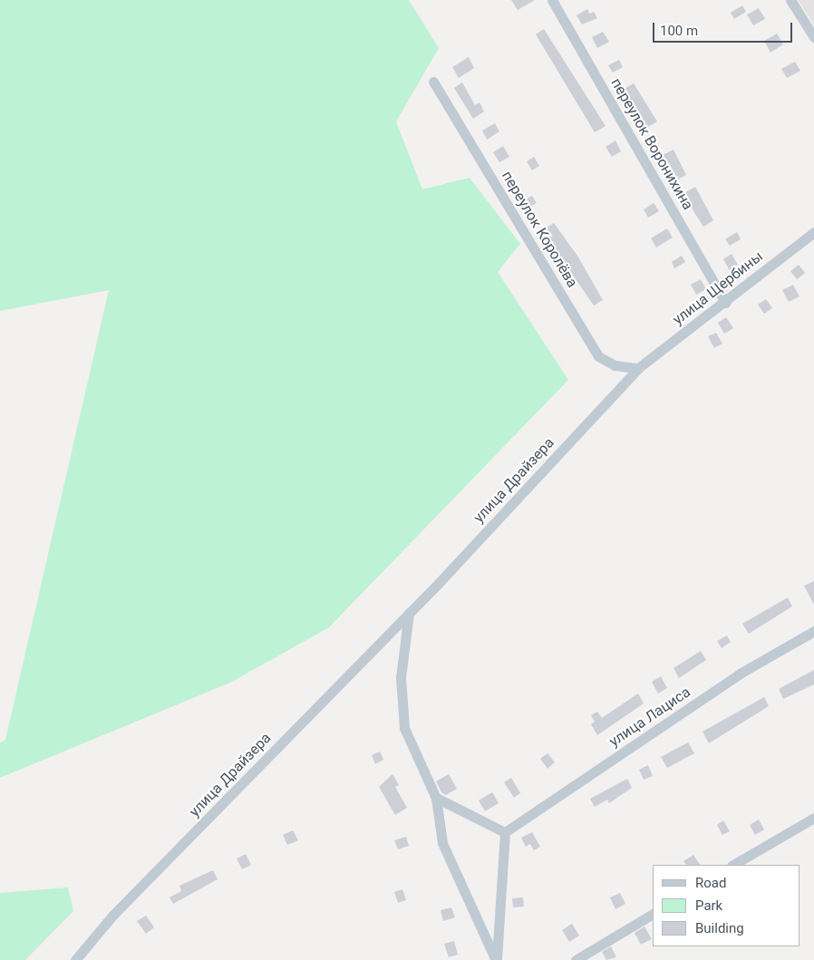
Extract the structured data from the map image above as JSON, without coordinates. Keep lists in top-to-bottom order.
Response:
{
  "streets": {
    "street": [
      "переулок Воронихина",
      "переулок Королёва",
      "улица Щербины",
      "улица Драйзера",
      "улица Лациса"
    ]
  },
  "crossings": [
    ["переулок Воронихина", "улица Щербины"],
    ["переулок Королёва", "улица Щербины"],
    ["переулок Королёва", "улица Драйзера"],
    ["улица Щербины", "улица Драйзера"]
  ],
  "legend": ["Road", "Park", "Building"],
  "scale_bar": "100 m"
}
